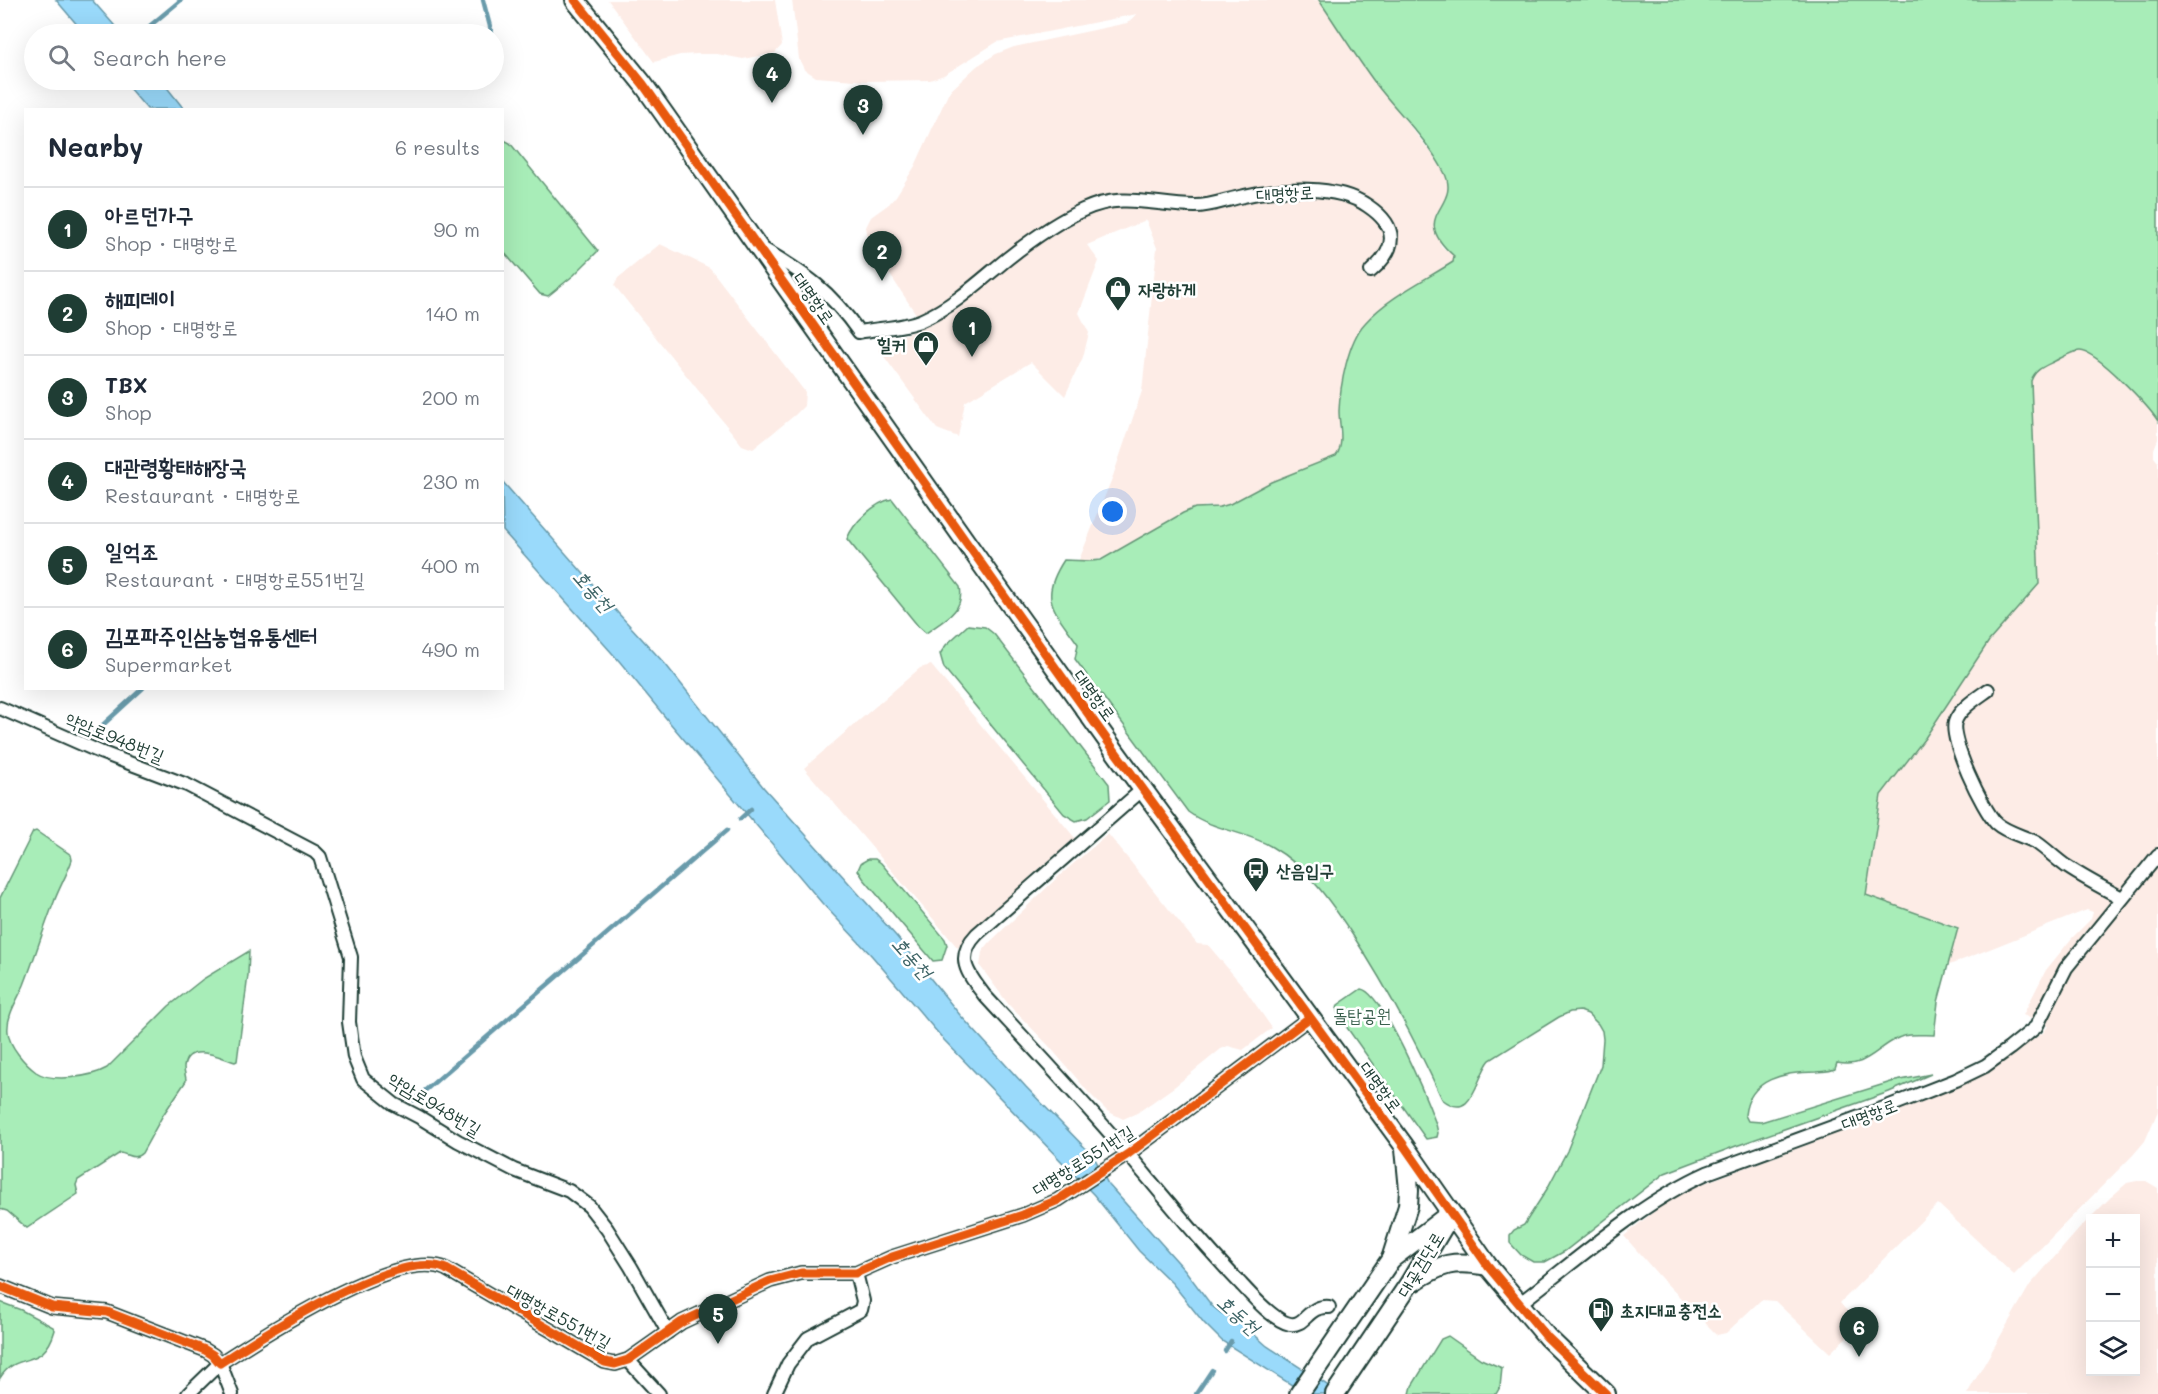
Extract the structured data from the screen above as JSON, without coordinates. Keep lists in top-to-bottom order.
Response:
{
  "streets": {
    "main road": ["대명항로", "대곶검단로"],
    "street": ["약암로948번길", "대명항로551번길"]
  },
  "crossings": [
    ["대명항로", "대명항로551번길"],
    ["대명항로", "대곶검단로"],
    ["약암로948번길", "대명항로551번길"]
  ],
  "water": ["호동천"],
  "parks": ["돌탑공원"],
  "places": {
    "shop": ["자랑하게", "힐커"],
    "bus stop": ["산음입구"],
    "fuel station": ["초지대교충전소"]
  },
  "page": {
    "search": "Search here",
    "pins": [
      "4",
      "3",
      "2",
      "1",
      "5",
      "6"
    ],
    "heading": ["Nearby", "6 results"],
    "list": [
      {
        "mark": "1",
        "name": "아르던가구",
        "note": "Shop · 대명항로",
        "value": "90 m"
      },
      {
        "mark": "2",
        "name": "해피데이",
        "note": "Shop · 대명항로",
        "value": "140 m"
      },
      {
        "mark": "3",
        "name": "TBX",
        "note": "Shop",
        "value": "200 m"
      },
      {
        "mark": "4",
        "name": "대관령황태해장국",
        "note": "Restaurant · 대명항로",
        "value": "230 m"
      },
      {
        "mark": "5",
        "name": "일억조",
        "note": "Restaurant · 대명항로551번길",
        "value": "400 m"
      },
      {
        "mark": "6",
        "name": "김포파주인삼농협유통센터",
        "note": "Supermarket",
        "value": "490 m"
      }
    ],
    "map_buttons": ["+", "−"]
  }
}
